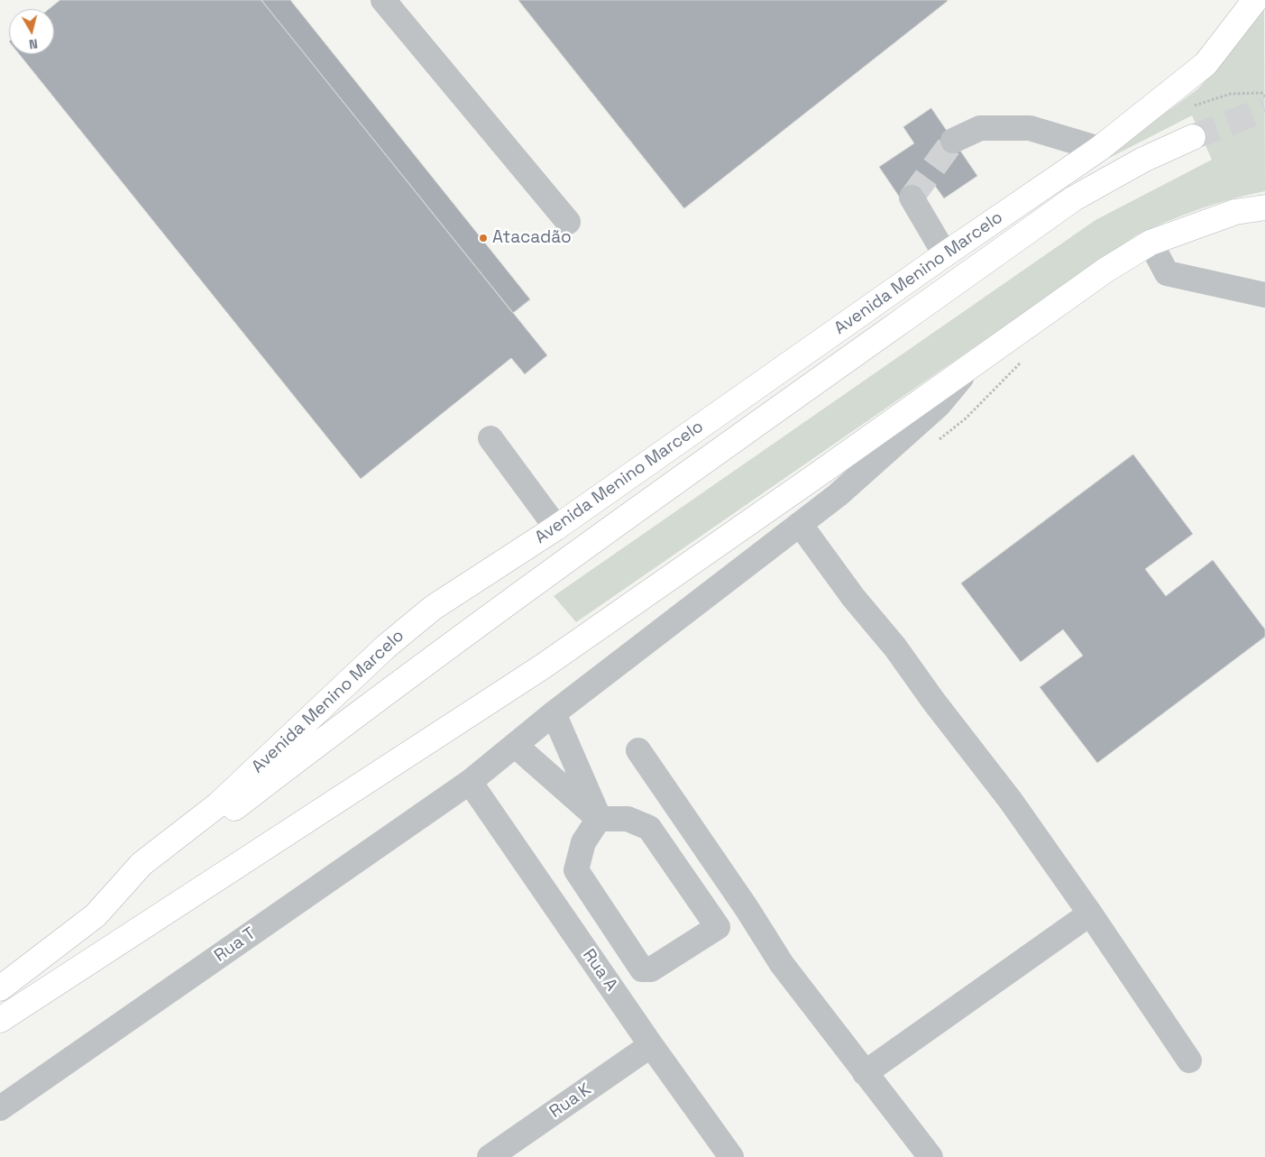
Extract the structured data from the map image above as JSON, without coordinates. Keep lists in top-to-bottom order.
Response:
{
  "streets": {
    "main road": ["Avenida Menino Marcelo"],
    "street": ["Rua T", "Rua A", "Rua K"]
  },
  "crossings": [
    ["Rua T", "Rua A"],
    ["Rua A", "Rua K"]
  ],
  "places": ["Atacadão"],
  "north": "bottom"
}
